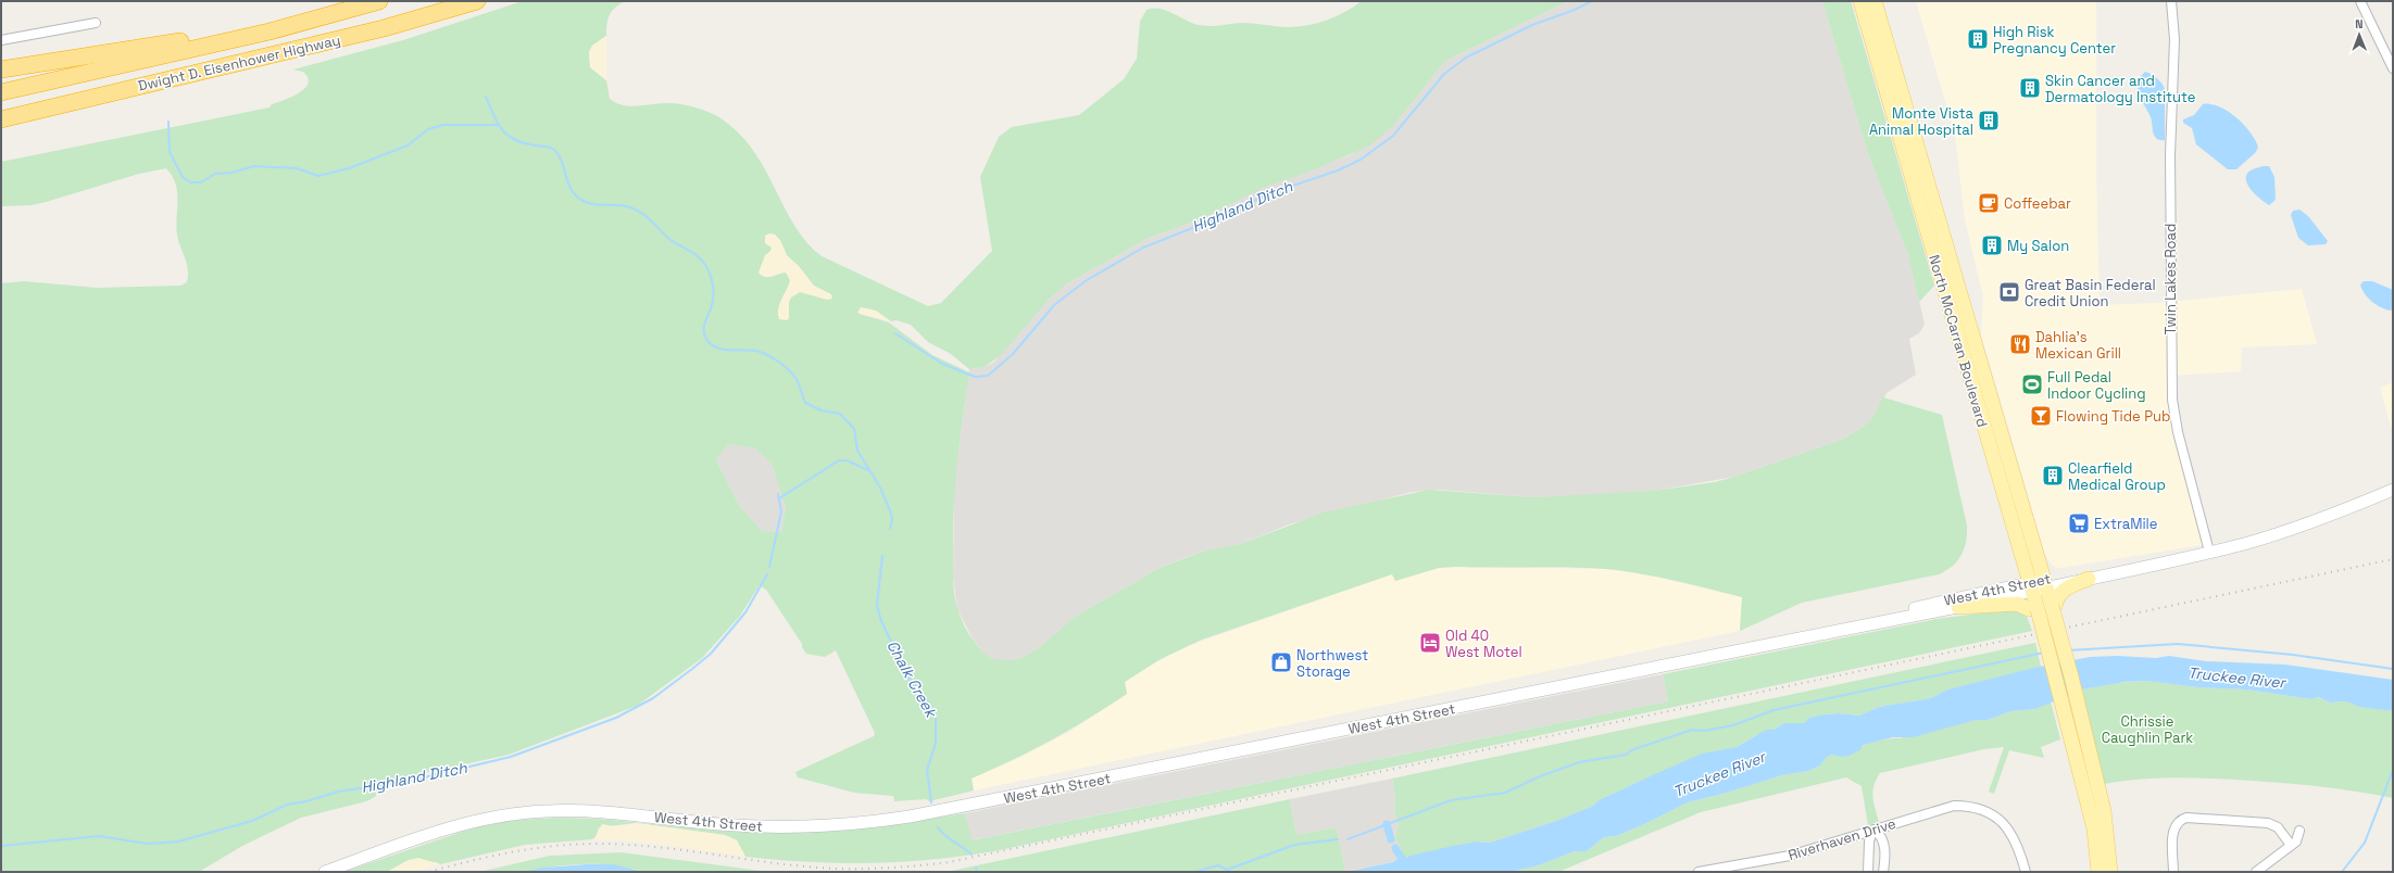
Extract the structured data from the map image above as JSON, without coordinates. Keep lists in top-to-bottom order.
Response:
{
  "streets": {
    "highway": ["Dwight D. Eisenhower Highway"],
    "main road": ["North McCarran Boulevard", "West 4th Street"],
    "street": ["Twin Lakes Road", "Riverhaven Drive"]
  },
  "crossings": [
    ["Twin Lakes Road", "West 4th Street"],
    ["North McCarran Boulevard", "West 4th Street"]
  ],
  "water": ["Highland Ditch", "Truckee River", "Chalk Creek"],
  "parks": ["Chrissie Caughlin Park"],
  "places": {
    "building": [
      "High Risk Pregnancy Center",
      "Skin Cancer and Dermatology Institute",
      "Monte Vista Animal Hospital",
      "My Salon",
      "Clearfield Medical Group"
    ],
    "cafe": ["Coffeebar"],
    "bank": ["Great Basin Federal Credit Union"],
    "restaurant": ["Dahlia's Mexican Grill"],
    "sports": ["Full Pedal Indoor Cycling"],
    "bar": ["Flowing Tide Pub"],
    "supermarket": ["ExtraMile"],
    "hotel": ["Old 40 West Motel"],
    "shop": ["Northwest Storage"]
  },
  "north": "top"
}
